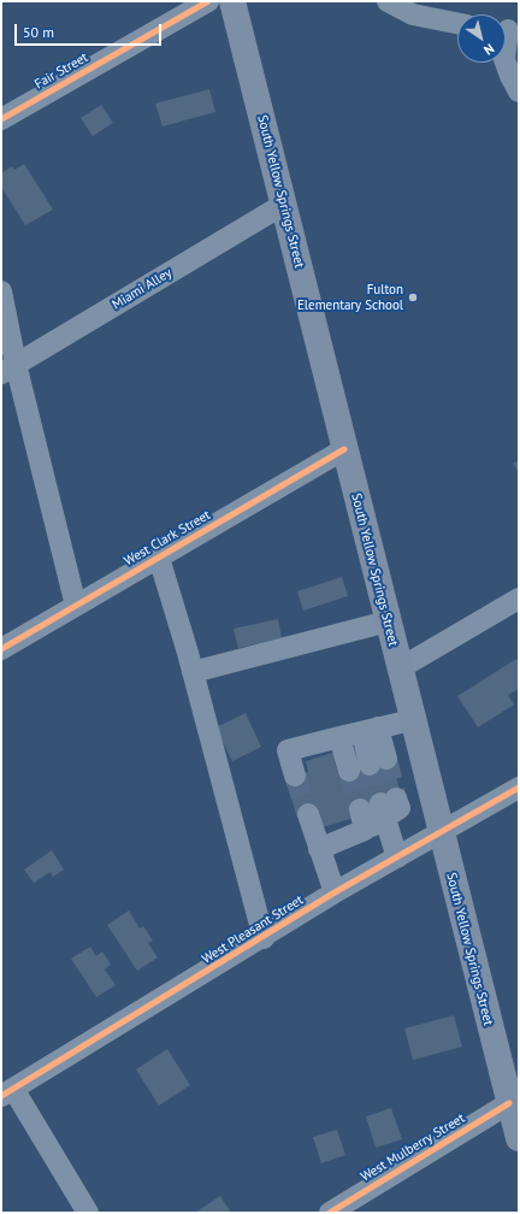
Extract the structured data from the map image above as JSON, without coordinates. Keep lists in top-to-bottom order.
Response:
{
  "streets": {
    "main road": ["South Yellow Springs Street"],
    "street": [
      "Fair Street",
      "Miami Alley",
      "West Clark Street",
      "West Pleasant Street",
      "West Mulberry Street"
    ]
  },
  "crossings": [
    ["South Yellow Springs Street", "Miami Alley"],
    ["South Yellow Springs Street", "West Clark Street"],
    ["South Yellow Springs Street", "West Pleasant Street"],
    ["South Yellow Springs Street", "West Mulberry Street"]
  ],
  "places": ["Fulton Elementary School"],
  "scale_bar": "50 m",
  "north": "bottom right"
}
